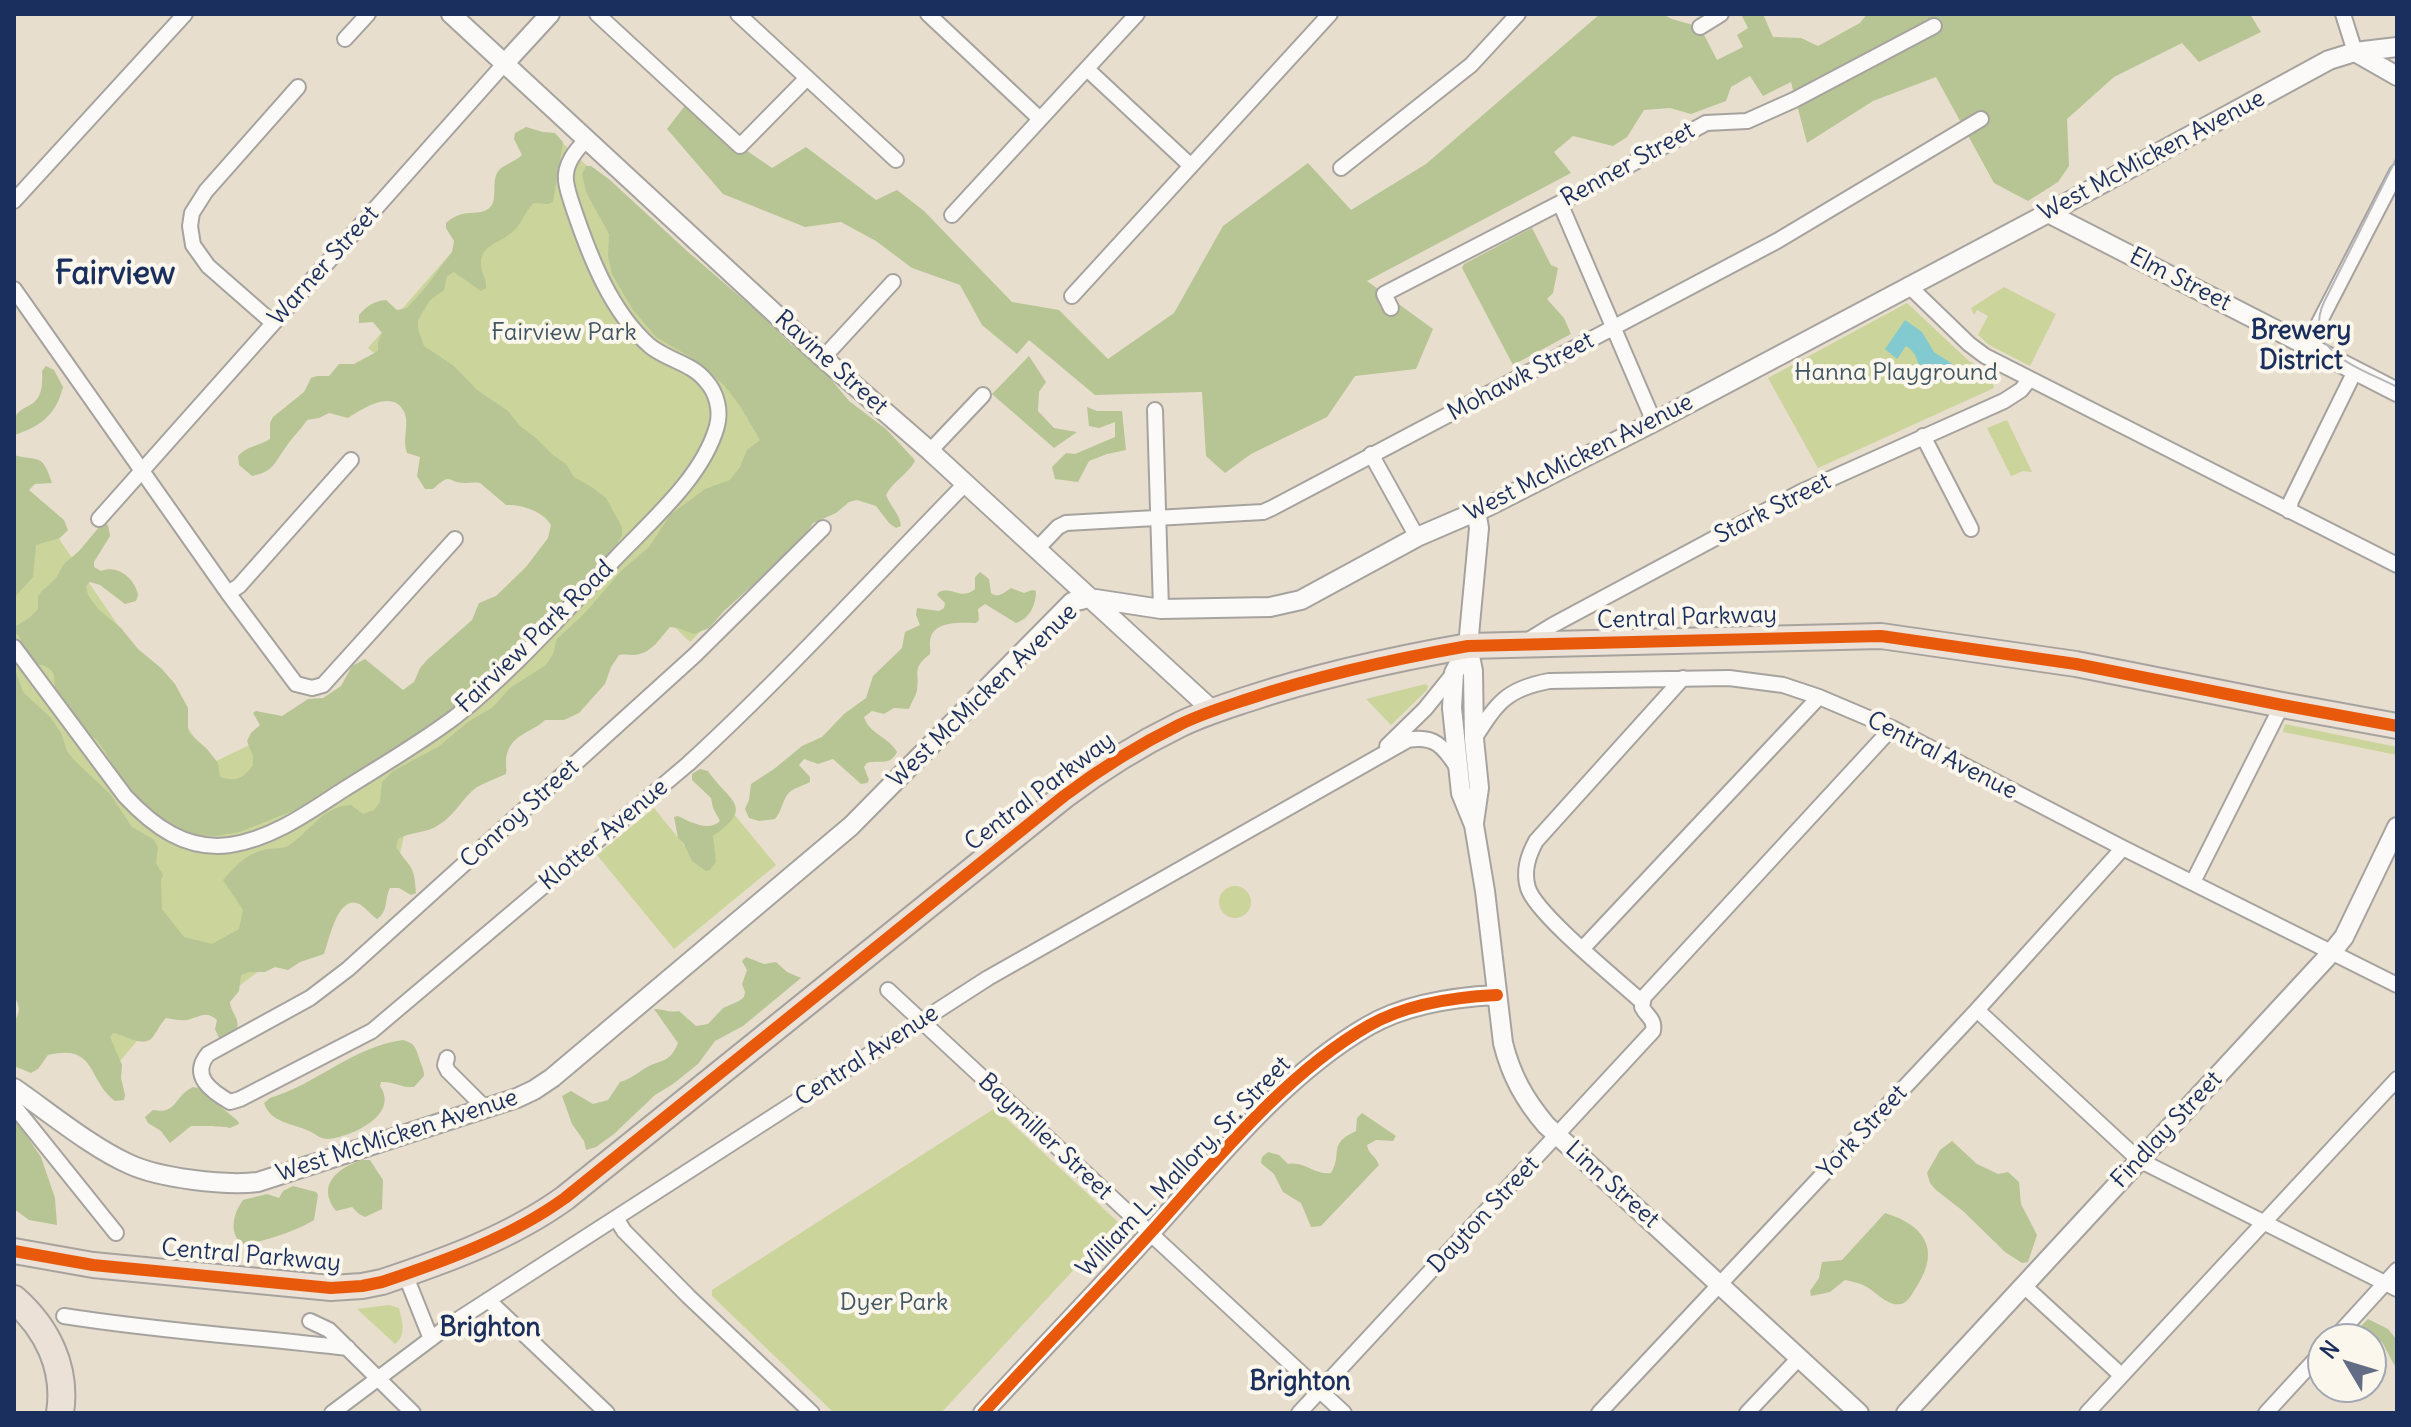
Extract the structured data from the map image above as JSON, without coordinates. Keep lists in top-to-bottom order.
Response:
{
  "streets": {
    "main road": ["Central Parkway"],
    "street": [
      "West McMicken Avenue",
      "Renner Street",
      "Warner Street",
      "Elm Street",
      "Ravine Street",
      "Mohawk Street",
      "Stark Street",
      "Fairview Park Road",
      "Central Avenue",
      "Conroy Street",
      "Klotter Avenue",
      "Findlay Street",
      "York Street",
      "Baymiller Street",
      "William L. Mallory, Sr. Street",
      "Linn Street",
      "Dayton Street"
    ]
  },
  "crossings": [
    ["West McMicken Avenue", "Elm Street"],
    ["West McMicken Avenue", "Ravine Street"],
    ["Warner Street", "Ravine Street"],
    ["Ravine Street", "Mohawk Street"],
    ["Ravine Street", "Central Parkway"],
    ["Ravine Street", "Fairview Park Road"],
    ["Ravine Street", "Klotter Avenue"],
    ["Stark Street", "Central Parkway"],
    ["Central Avenue", "Findlay Street"],
    ["Central Avenue", "York Street"],
    ["Central Avenue", "Baymiller Street"],
    ["Conroy Street", "Klotter Avenue"],
    ["York Street", "Linn Street"],
    ["Baymiller Street", "William L. Mallory, Sr. Street"],
    ["Baymiller Street", "Dayton Street"],
    ["William L. Mallory, Sr. Street", "Linn Street"],
    ["Linn Street", "Dayton Street"]
  ],
  "districts": [
    "Fairview",
    "Brewery District",
    "Brighton",
    "Brighton"
  ],
  "parks": ["Fairview Park", "Hanna Playground", "Dyer Park"],
  "north": "top left"
}
